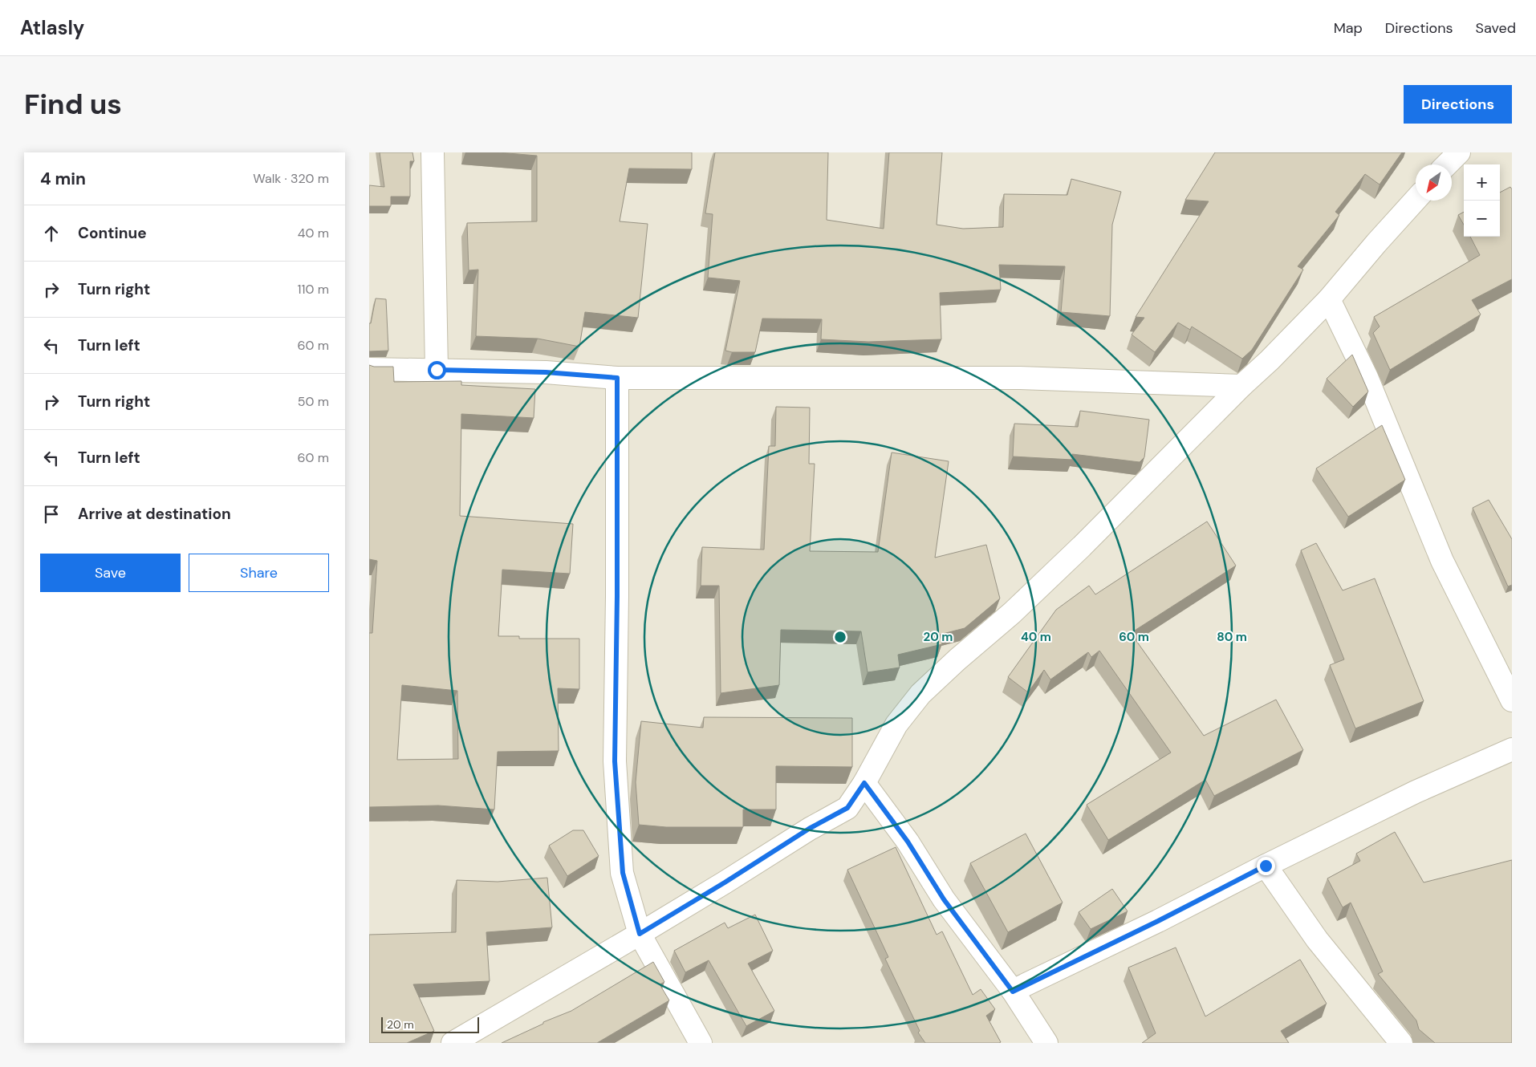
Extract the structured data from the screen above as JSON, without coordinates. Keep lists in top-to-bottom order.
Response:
{
  "scale_bar": "20 m",
  "north": "bottom left",
  "page": {
    "header": "Atlasly",
    "nav": ["Map", "Directions", "Saved"],
    "buttons": [
      "Directions",
      ["Save", "Share"]
    ],
    "title": "Find us",
    "heading": ["4 min", "Walk · 320 m"],
    "map_buttons": ["+", "−"],
    "list": [
      ["Continue", "40 m"],
      ["Turn right", "110 m"],
      ["Turn left", "60 m"],
      ["Turn right", "50 m"],
      ["Turn left", "60 m"],
      "Arrive at destination"
    ],
    "scale": "20 m"
  },
  "rings": [
    "20 m",
    "40 m",
    "60 m",
    "80 m"
  ]
}
